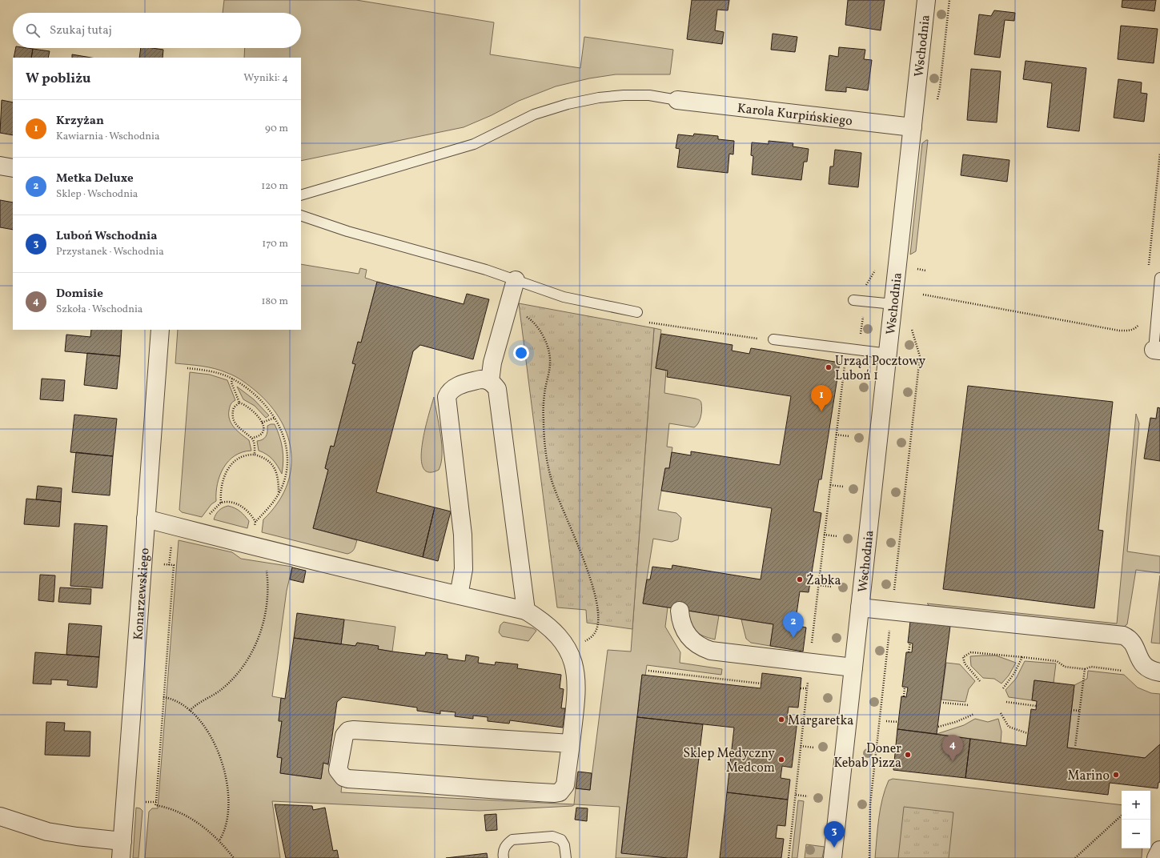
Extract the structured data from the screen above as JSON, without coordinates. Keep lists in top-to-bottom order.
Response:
{
  "streets": {
    "street": ["Wschodnia", "Karola Kurpińskiego", "Konarzewskiego"]
  },
  "crossings": [
    ["Wschodnia", "Karola Kurpińskiego"]
  ],
  "places": [
    "Urząd Pocztowy Luboń 1",
    "Żabka",
    "Margaretka",
    "Doner Kebab Pizza",
    "Sklep Medyczny Medcom",
    "Marino"
  ],
  "page": {
    "search": "Szukaj tutaj",
    "heading": ["W pobliżu", "Wyniki: 4"],
    "list": [
      {
        "mark": "1",
        "name": "Krzyżan",
        "note": "Kawiarnia · Wschodnia",
        "value": "90 m"
      },
      {
        "mark": "2",
        "name": "Metka Deluxe",
        "note": "Sklep · Wschodnia",
        "value": "120 m"
      },
      {
        "mark": "3",
        "name": "Luboń Wschodnia",
        "note": "Przystanek · Wschodnia",
        "value": "170 m"
      },
      {
        "mark": "4",
        "name": "Domisie",
        "note": "Szkoła · Wschodnia",
        "value": "180 m"
      }
    ],
    "pins": [
      "1",
      "2",
      "4",
      "3"
    ],
    "map_buttons": ["+", "−"]
  }
}
